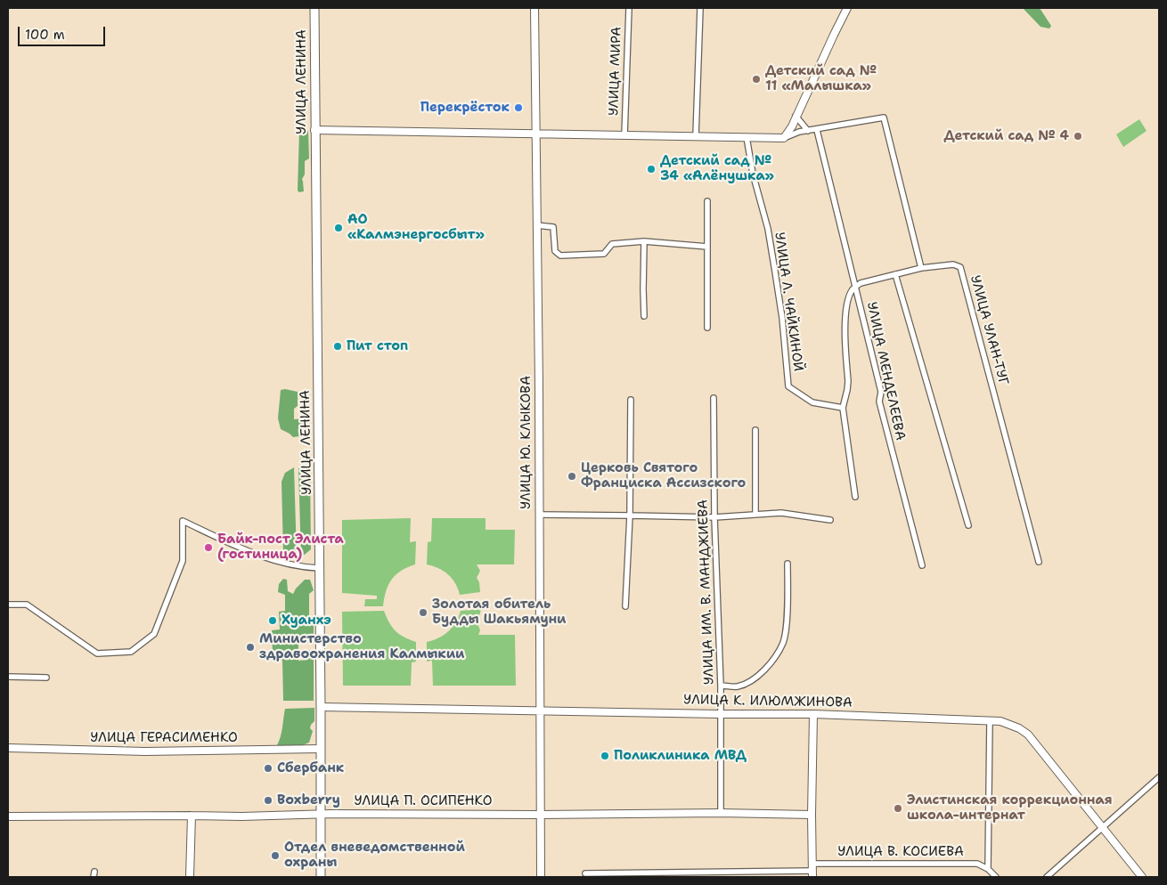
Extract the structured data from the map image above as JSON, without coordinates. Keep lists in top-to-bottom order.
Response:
{
  "streets": {
    "main road": [
      "УЛИЦА ЛЕНИНА",
      "УЛИЦА Ю. КЛЫКОВА",
      "УЛИЦА К. ИЛЮМЖИНОВА",
      "УЛИЦА ГЕРАСИМЕНКО",
      "УЛИЦА П. ОСИПЕНКО"
    ],
    "street": [
      "УЛИЦА МИРА",
      "УЛИЦА Л. ЧАЙКИНОЙ",
      "УЛИЦА УЛАН-ТУГ",
      "УЛИЦА МЕНДЕЛЕЕВА",
      "УЛИЦА ИМ. В. МАНДЖИЕВА",
      "УЛИЦА В. КОСИЕВА"
    ]
  },
  "crossings": [
    ["УЛИЦА ЛЕНИНА", "УЛИЦА К. ИЛЮМЖИНОВА"],
    ["УЛИЦА ЛЕНИНА", "УЛИЦА ГЕРАСИМЕНКО"],
    ["УЛИЦА ЛЕНИНА", "УЛИЦА П. ОСИПЕНКО"],
    ["УЛИЦА Ю. КЛЫКОВА", "УЛИЦА К. ИЛЮМЖИНОВА"],
    ["УЛИЦА Ю. КЛЫКОВА", "УЛИЦА П. ОСИПЕНКО"],
    ["УЛИЦА ИМ. В. МАНДЖИЕВА", "УЛИЦА К. ИЛЮМЖИНОВА"],
    ["УЛИЦА ИМ. В. МАНДЖИЕВА", "УЛИЦА П. ОСИПЕНКО"]
  ],
  "places": [
    "Детский сад № 11 «Малышка»",
    "Перекрёсток",
    "Детский сад № 4",
    "Детский сад № 34 «Алёнушка»",
    "АО «Калмэнергосбыт»",
    "Пит стоп",
    "Церковь Святого Франциска Ассизского",
    "Байк-пост Элиста (гостиница)",
    "Золотая обитель Будды Шакьямуни",
    "Хуанхэ",
    "Министерство здравоохранения Калмыкии",
    "Поликлиника МВД",
    "Сбербанк",
    "Boxberry",
    "Элистинская коррекционная школа-интернат",
    "Отдел вневедомственной охраны"
  ],
  "scale_bar": "100 m"
}
